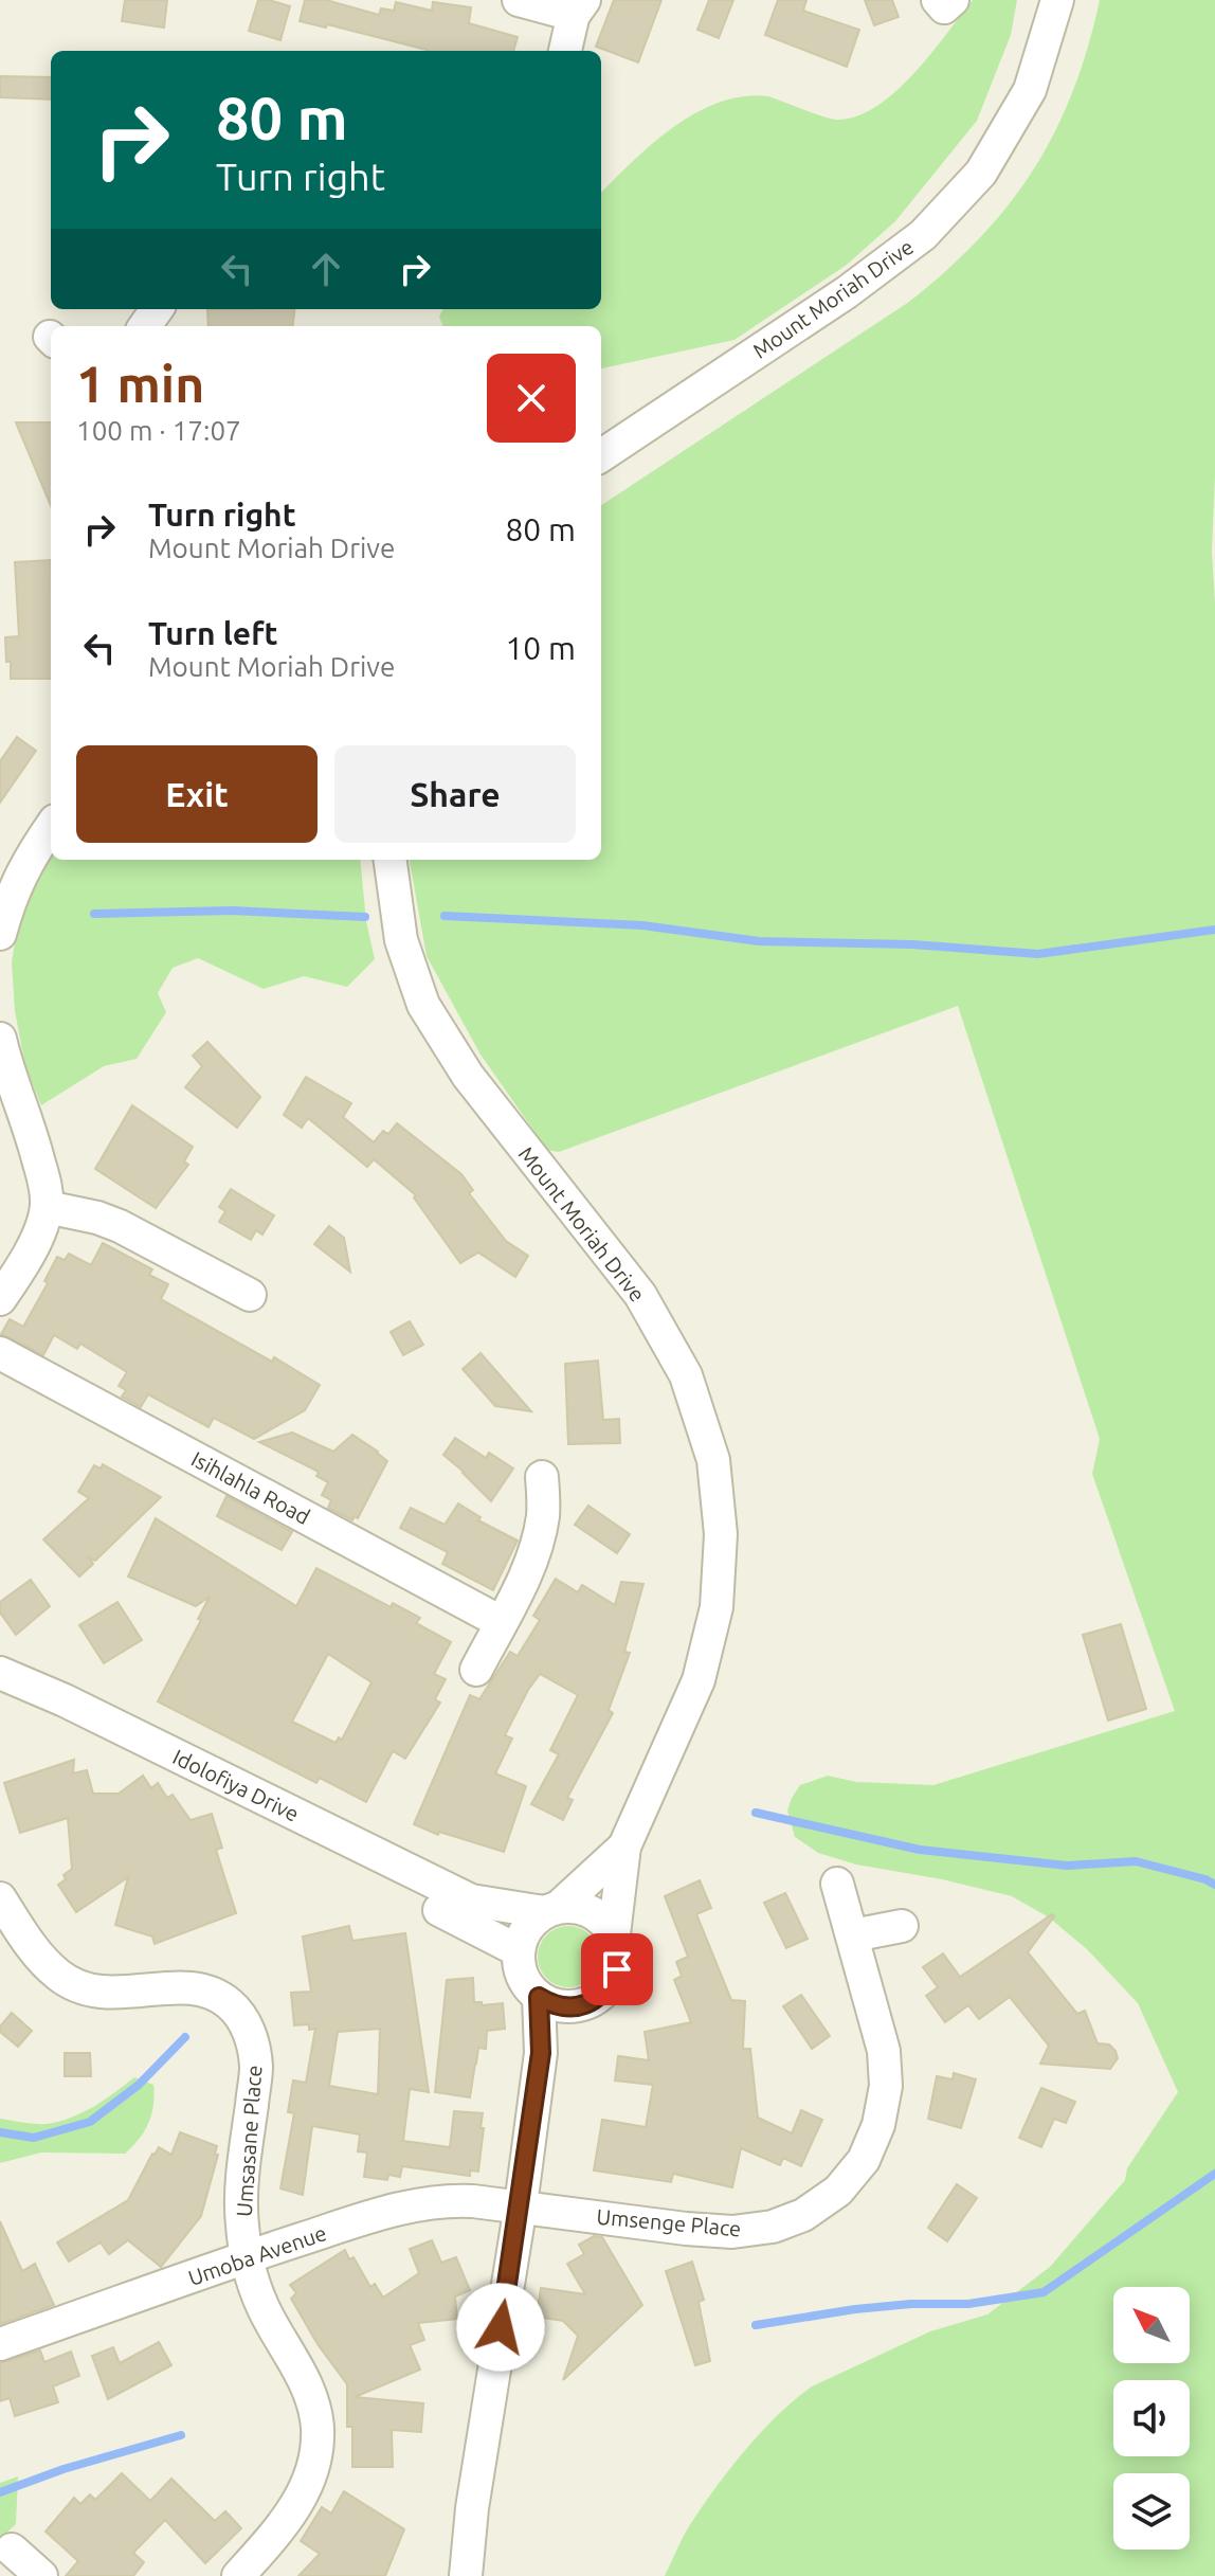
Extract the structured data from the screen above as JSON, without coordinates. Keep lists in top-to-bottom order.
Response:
{
  "streets": {
    "street": [
      "Mount Moriah Drive",
      "Isihlahla Road",
      "Idolofiya Drive",
      "Umsasane Place",
      "Umsenge Place",
      "Umoba Avenue"
    ]
  },
  "crossings": [
    ["Mount Moriah Drive", "Idolofiya Drive"],
    ["Umsasane Place", "Umoba Avenue"],
    ["Umsenge Place", "Umoba Avenue"]
  ],
  "north": "top left",
  "page": {
    "turn": ["80 m", "Turn right"],
    "heading": ["1 min", "100 m · 17:07"],
    "list": [
      {
        "name": "Turn right",
        "note": "Mount Moriah Drive",
        "value": "80 m"
      },
      {
        "name": "Turn left",
        "note": "Mount Moriah Drive",
        "value": "10 m"
      }
    ],
    "buttons": ["Exit", "Share"]
  }
}
